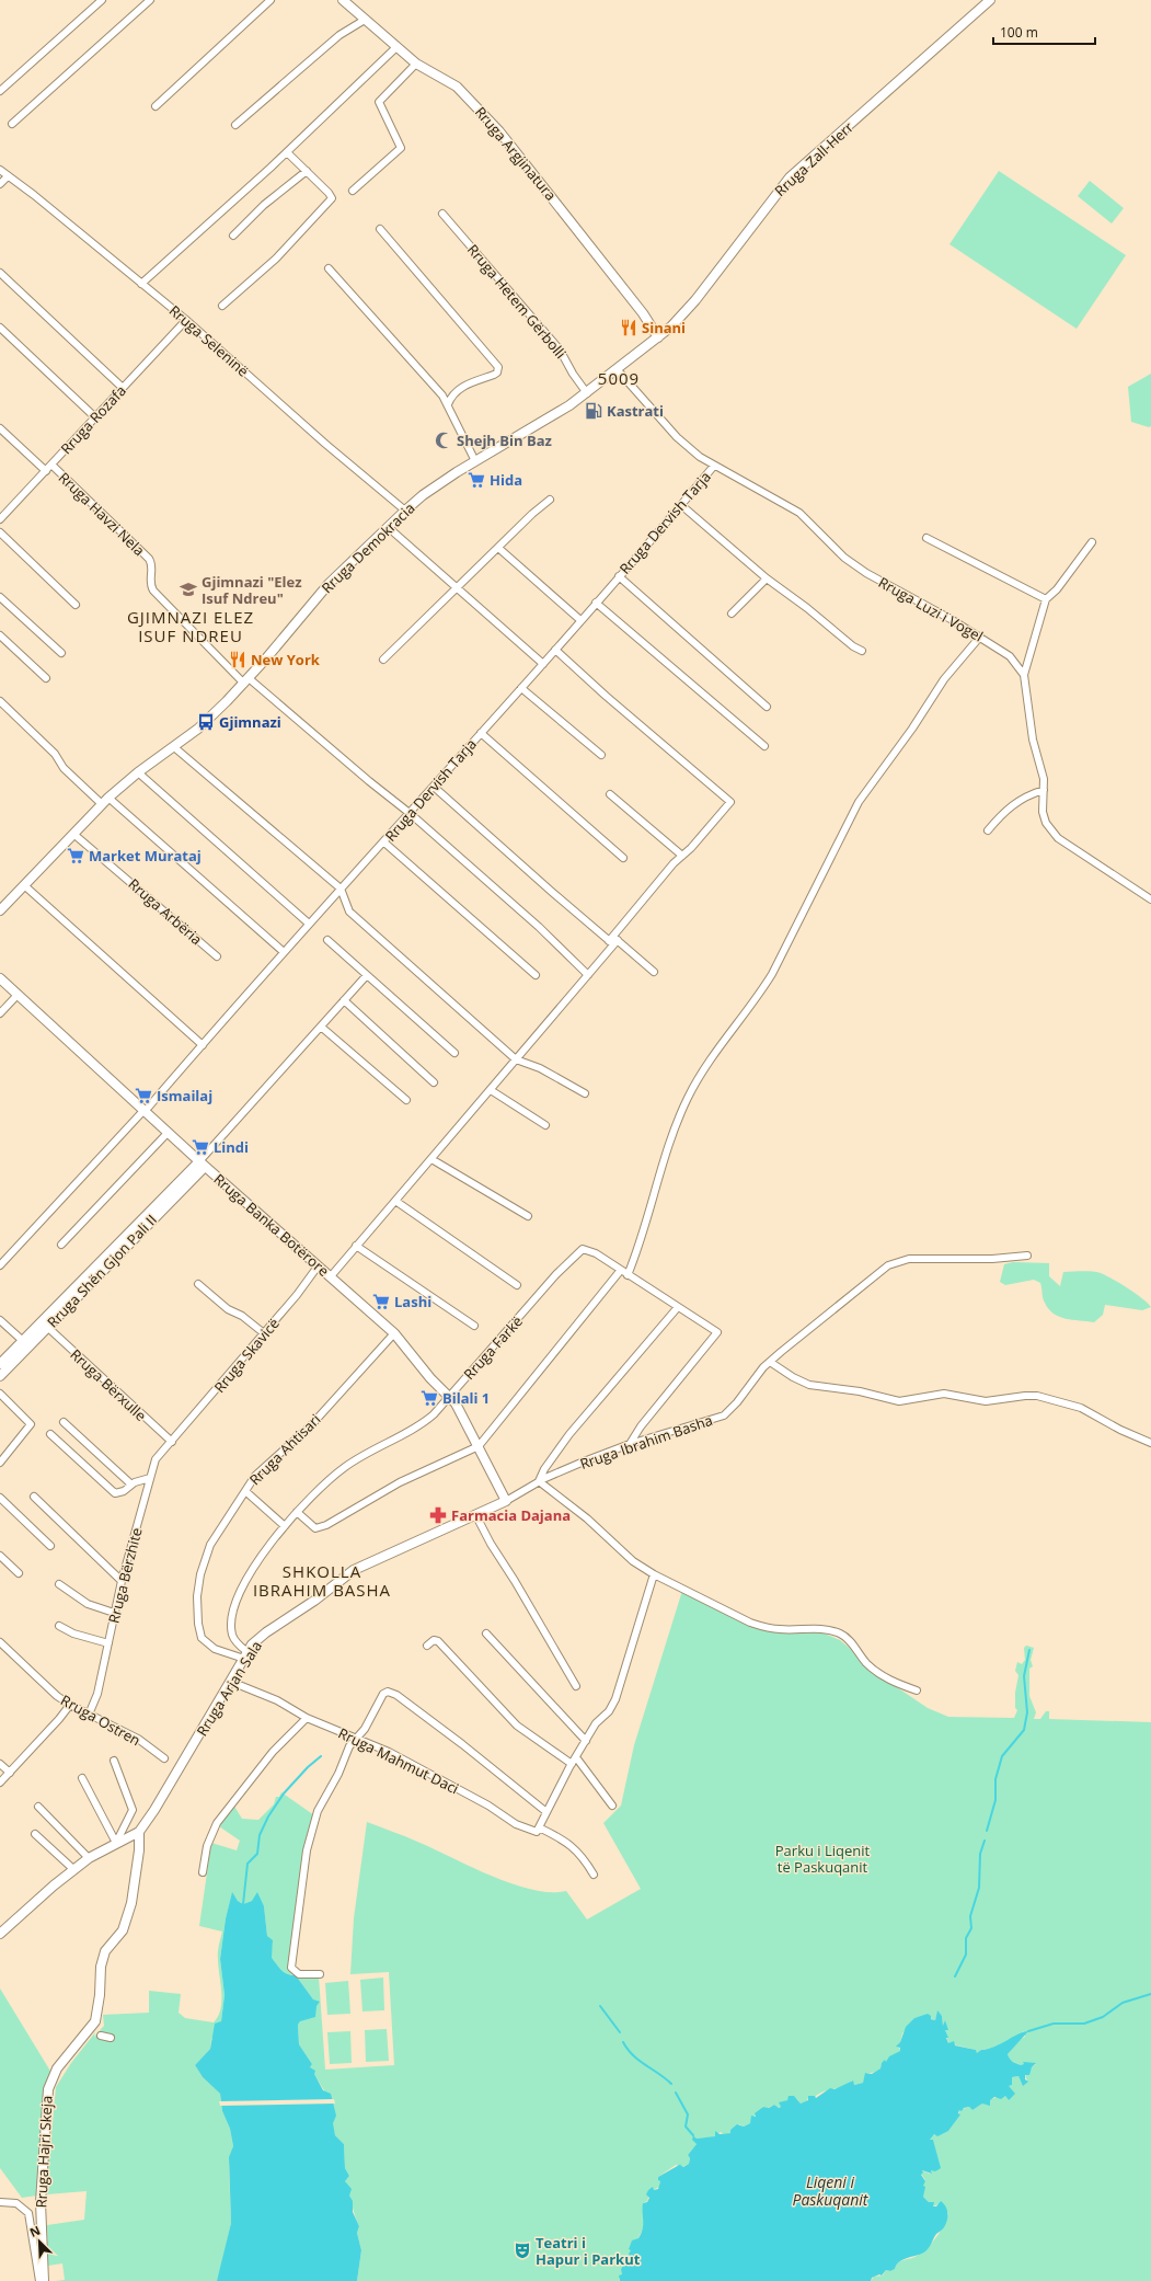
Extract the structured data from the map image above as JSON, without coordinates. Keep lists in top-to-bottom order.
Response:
{
  "streets": {
    "street": [
      "Rruga Argjinatura",
      "Rruga Zall-Herr",
      "Rruga Hetem Gërbolli",
      "Rruga Seleninë",
      "Rruga Rozafa",
      "Rruga Havzi Nela",
      "Rruga Dervish Tarja",
      "Rruga Demokracia",
      "Rruga Luzi i Vogel",
      "Rruga Arbëria",
      "Rruga Banka Botërore",
      "Rruga Shën Gjon Pali II",
      "Rruga Farkë",
      "Rruga Skavicë",
      "Rruga Bërxulle",
      "Rruga Ibrahim Basha",
      "Rruga Ahtisari",
      "Rruga Bërzhite",
      "Rruga Arjan Sala",
      "Rruga Ostren",
      "Rruga Mahmut Daci",
      "Rruga Hajri Skeja"
    ]
  },
  "crossings": [
    ["Rruga Argjinatura", "Rruga Zall-Herr"],
    ["Rruga Argjinatura", "Rruga Demokracia"],
    ["Rruga Zall-Herr", "Rruga Demokracia"],
    ["Rruga Hetem Gërbolli", "Rruga Demokracia"],
    ["Rruga Seleninë", "Rruga Rozafa"],
    ["Rruga Seleninë", "Rruga Demokracia"],
    ["Rruga Rozafa", "Rruga Havzi Nela"],
    ["Rruga Havzi Nela", "Rruga Dervish Tarja"],
    ["Rruga Havzi Nela", "Rruga Demokracia"],
    ["Rruga Dervish Tarja", "Rruga Luzi i Vogel"],
    ["Rruga Dervish Tarja", "Rruga Banka Botërore"],
    ["Rruga Demokracia", "Rruga Luzi i Vogel"],
    ["Rruga Demokracia", "Rruga Arbëria"],
    ["Rruga Banka Botërore", "Rruga Shën Gjon Pali II"],
    ["Rruga Banka Botërore", "Rruga Farkë"],
    ["Rruga Banka Botërore", "Rruga Skavicë"],
    ["Rruga Banka Botërore", "Rruga Ibrahim Basha"],
    ["Rruga Banka Botërore", "Rruga Ahtisari"],
    ["Rruga Banka Botërore", "Rruga Arjan Sala"],
    ["Rruga Shën Gjon Pali II", "Rruga Bërxulle"],
    ["Rruga Farkë", "Rruga Ibrahim Basha"],
    ["Rruga Farkë", "Rruga Ahtisari"],
    ["Rruga Farkë", "Rruga Arjan Sala"],
    ["Rruga Skavicë", "Rruga Bërxulle"],
    ["Rruga Skavicë", "Rruga Bërzhite"],
    ["Rruga Bërxulle", "Rruga Bërzhite"],
    ["Rruga Ibrahim Basha", "Rruga Arjan Sala"],
    ["Rruga Ahtisari", "Rruga Arjan Sala"],
    ["Rruga Bërzhite", "Rruga Ostren"],
    ["Rruga Arjan Sala", "Rruga Mahmut Daci"],
    ["Rruga Arjan Sala", "Rruga Hajri Skeja"]
  ],
  "districts": ["5009", "GJIMNAZI ELEZ ISUF NDREU", "SHKOLLA IBRAHIM BASHA"],
  "water": ["Liqeni i Paskuqanit"],
  "parks": ["Parku i Liqenit të Paskuqanit"],
  "places": {
    "restaurant": ["Sinani", "New York"],
    "fuel station": ["Kastrati"],
    "mosque": ["Shejh Bin Baz"],
    "supermarket": [
      "Hida",
      "Market Murataj",
      "Ismailaj",
      "Lindi",
      "Lashi",
      "Bilali 1"
    ],
    "school or university": ["Gjimnazi \"Elez Isuf Ndreu\""],
    "bus stop": ["Gjimnazi"],
    "pharmacy": ["Farmacia Dajana"],
    "theatre": ["Teatri i Hapur i Parkut"]
  },
  "scale_bar": "100 m",
  "north": "top left"
}
